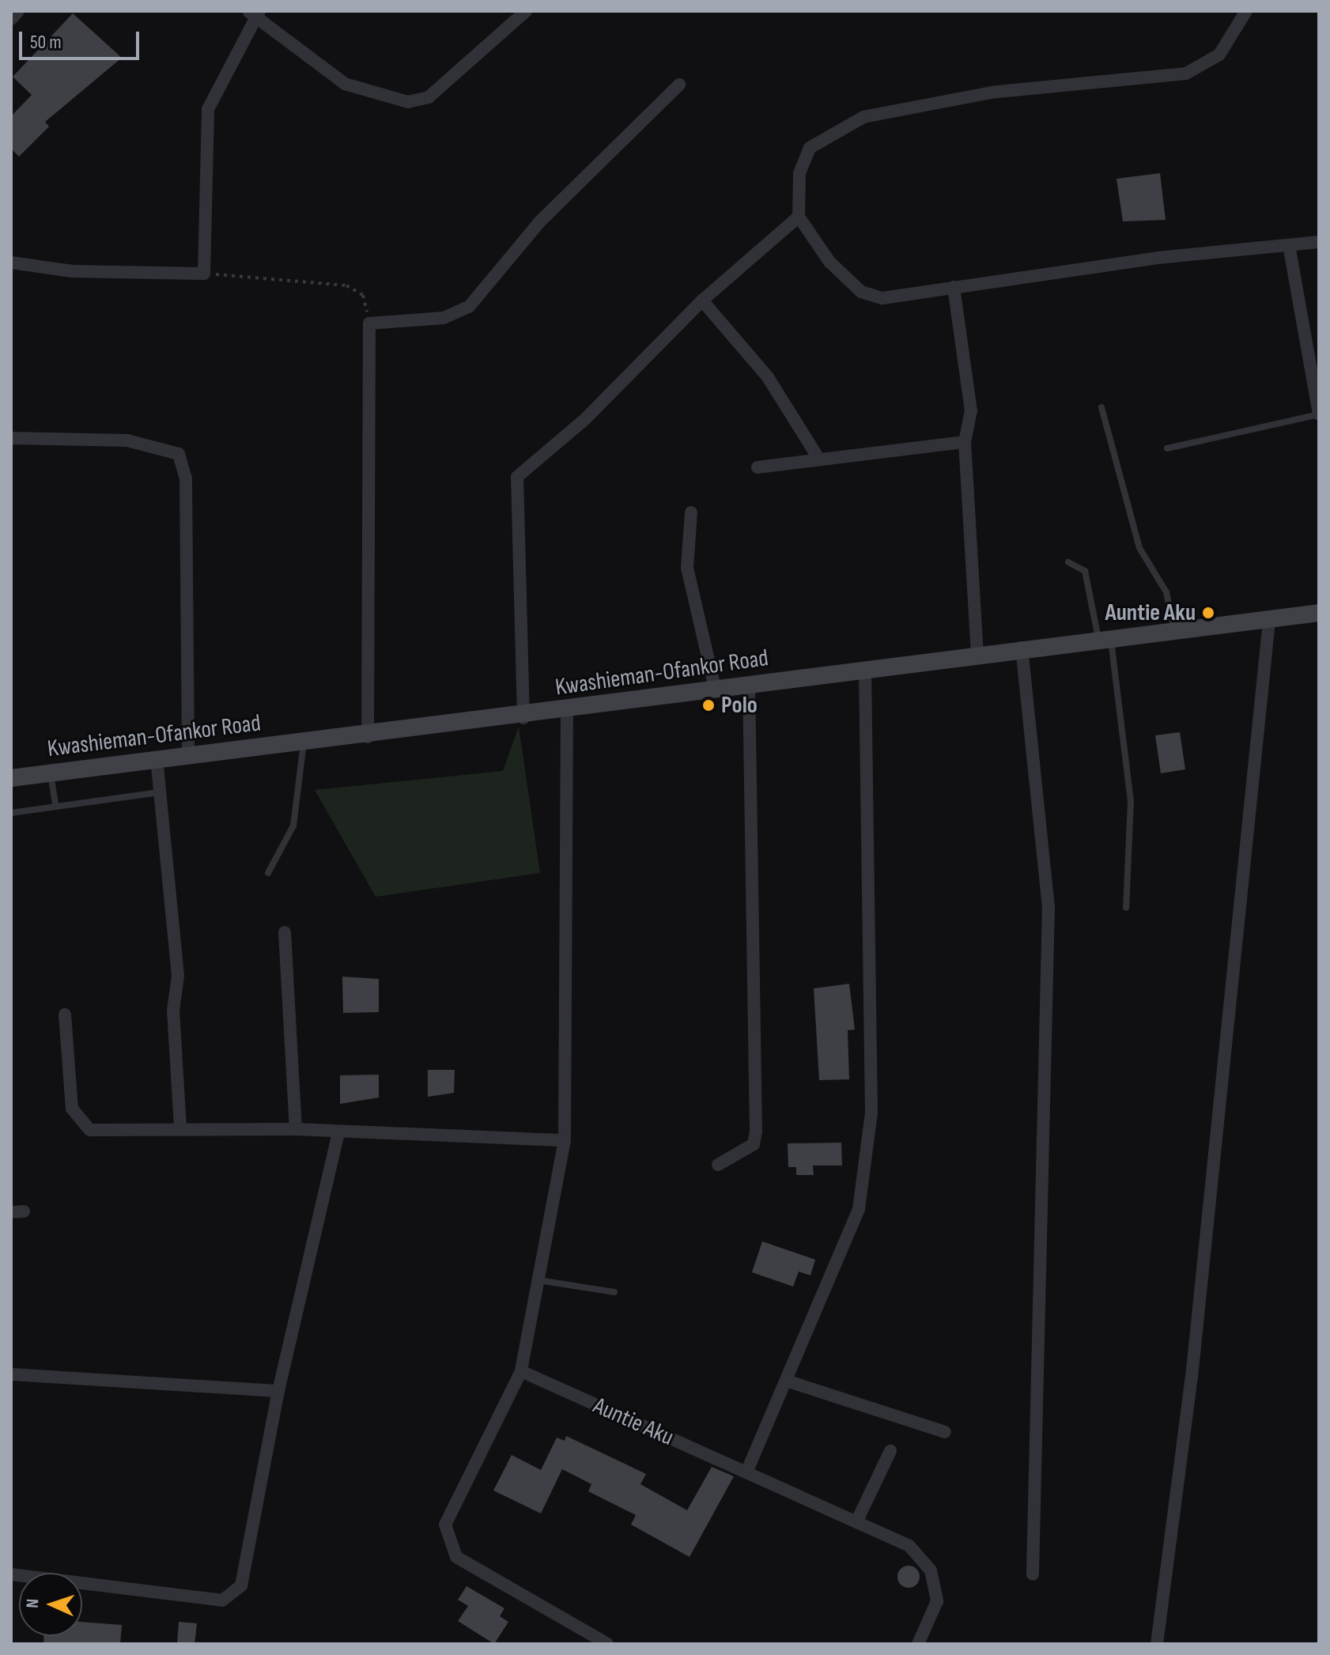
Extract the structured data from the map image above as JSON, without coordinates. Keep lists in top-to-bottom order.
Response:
{
  "streets": {
    "main road": ["Kwashieman-Ofankor Road"],
    "street": ["Auntie Aku"]
  },
  "places": ["Auntie Aku", "Polo"],
  "scale_bar": "50 m",
  "north": "left"
}
